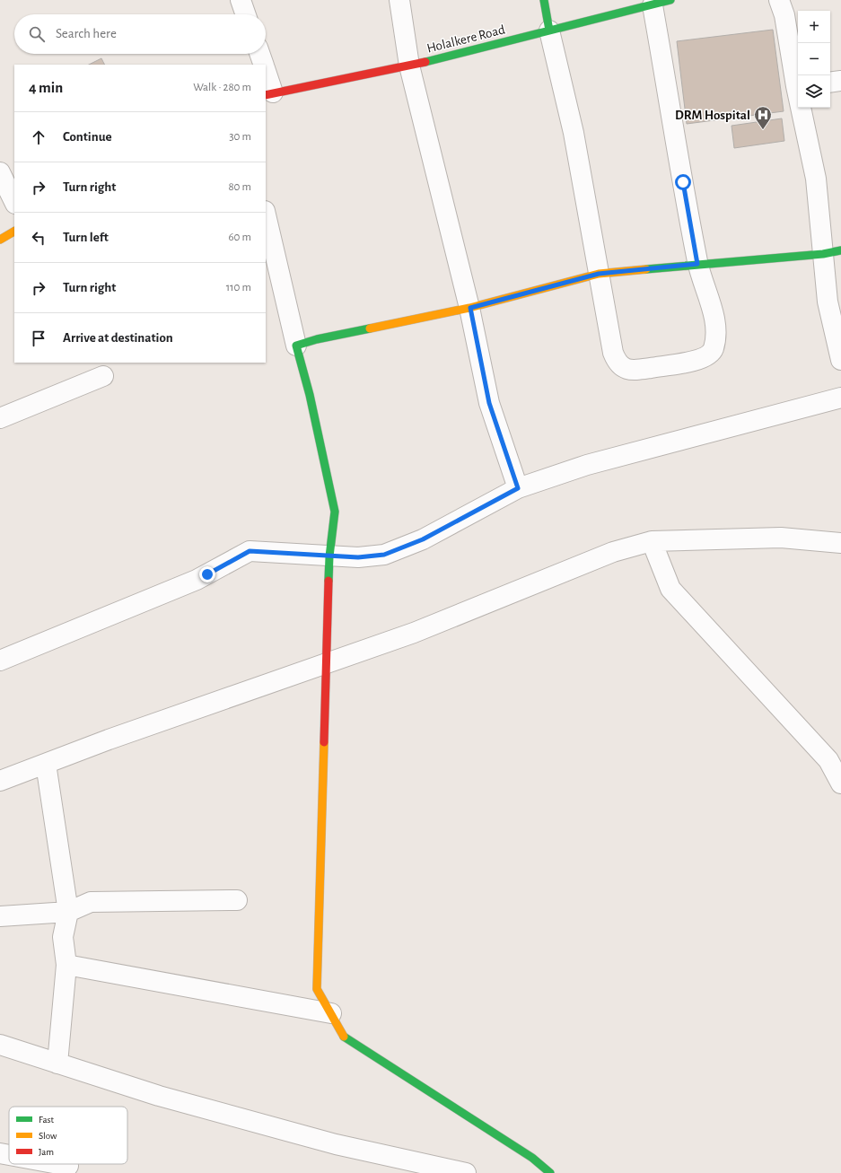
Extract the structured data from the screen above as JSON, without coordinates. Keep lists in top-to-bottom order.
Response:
{
  "streets": {
    "street": ["Holalkere Road"]
  },
  "places": {
    "hospital": ["DRM Hospital"]
  },
  "legend": ["Fast", "Slow", "Jam"],
  "page": {
    "map_buttons": ["+", "−"],
    "search": "Search here",
    "heading": ["4 min", "Walk · 280 m"],
    "list": [
      ["Continue", "30 m"],
      ["Turn right", "80 m"],
      ["Turn left", "60 m"],
      ["Turn right", "110 m"],
      "Arrive at destination"
    ]
  }
}
